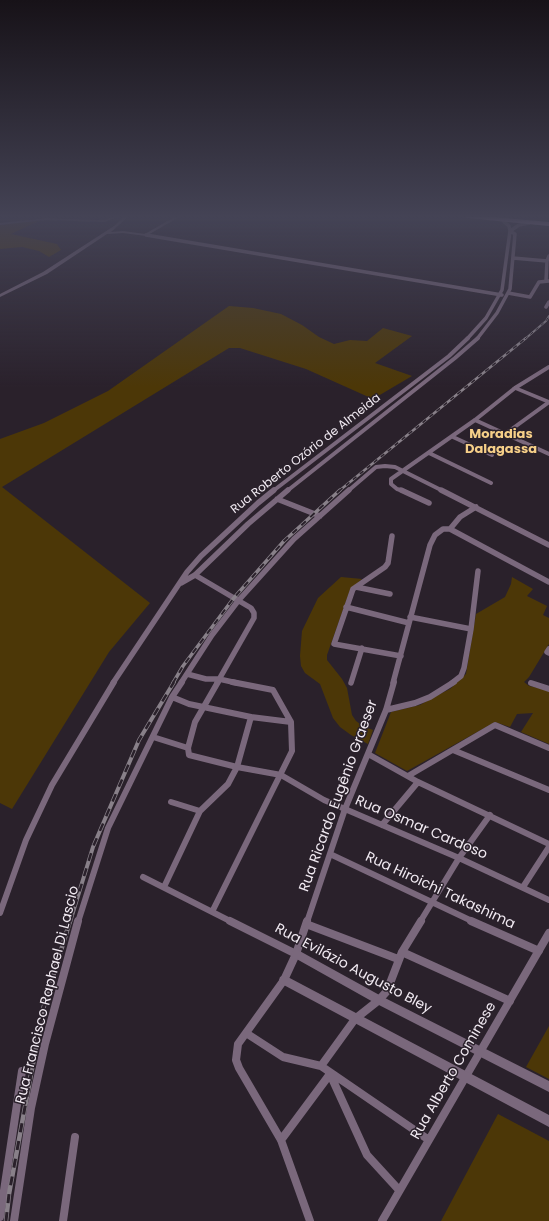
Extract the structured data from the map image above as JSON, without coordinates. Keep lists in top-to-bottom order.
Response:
{
  "streets": {
    "street": [
      "Rua Roberto Ozório de Almeida",
      "Rua Ricardo Eugênio Graeser",
      "Rua Osmar Cardoso",
      "Rua Hiroichi Takashima",
      "Rua Evilázio Augusto Bley",
      "Rua Francisco Raphael Di Lascio",
      "Rua Alberto Cominese"
    ]
  },
  "crossings": [
    ["Rua Ricardo Eugênio Graeser", "Rua Osmar Cardoso"],
    ["Rua Ricardo Eugênio Graeser", "Rua Hiroichi Takashima"],
    ["Rua Ricardo Eugênio Graeser", "Rua Evilázio Augusto Bley"],
    ["Rua Ricardo Eugênio Graeser", "Rua Francisco Raphael Di Lascio"],
    ["Rua Hiroichi Takashima", "Rua Alberto Cominese"],
    ["Rua Evilázio Augusto Bley", "Rua Alberto Cominese"]
  ],
  "districts": ["Moradias Dalagassa"]
}
